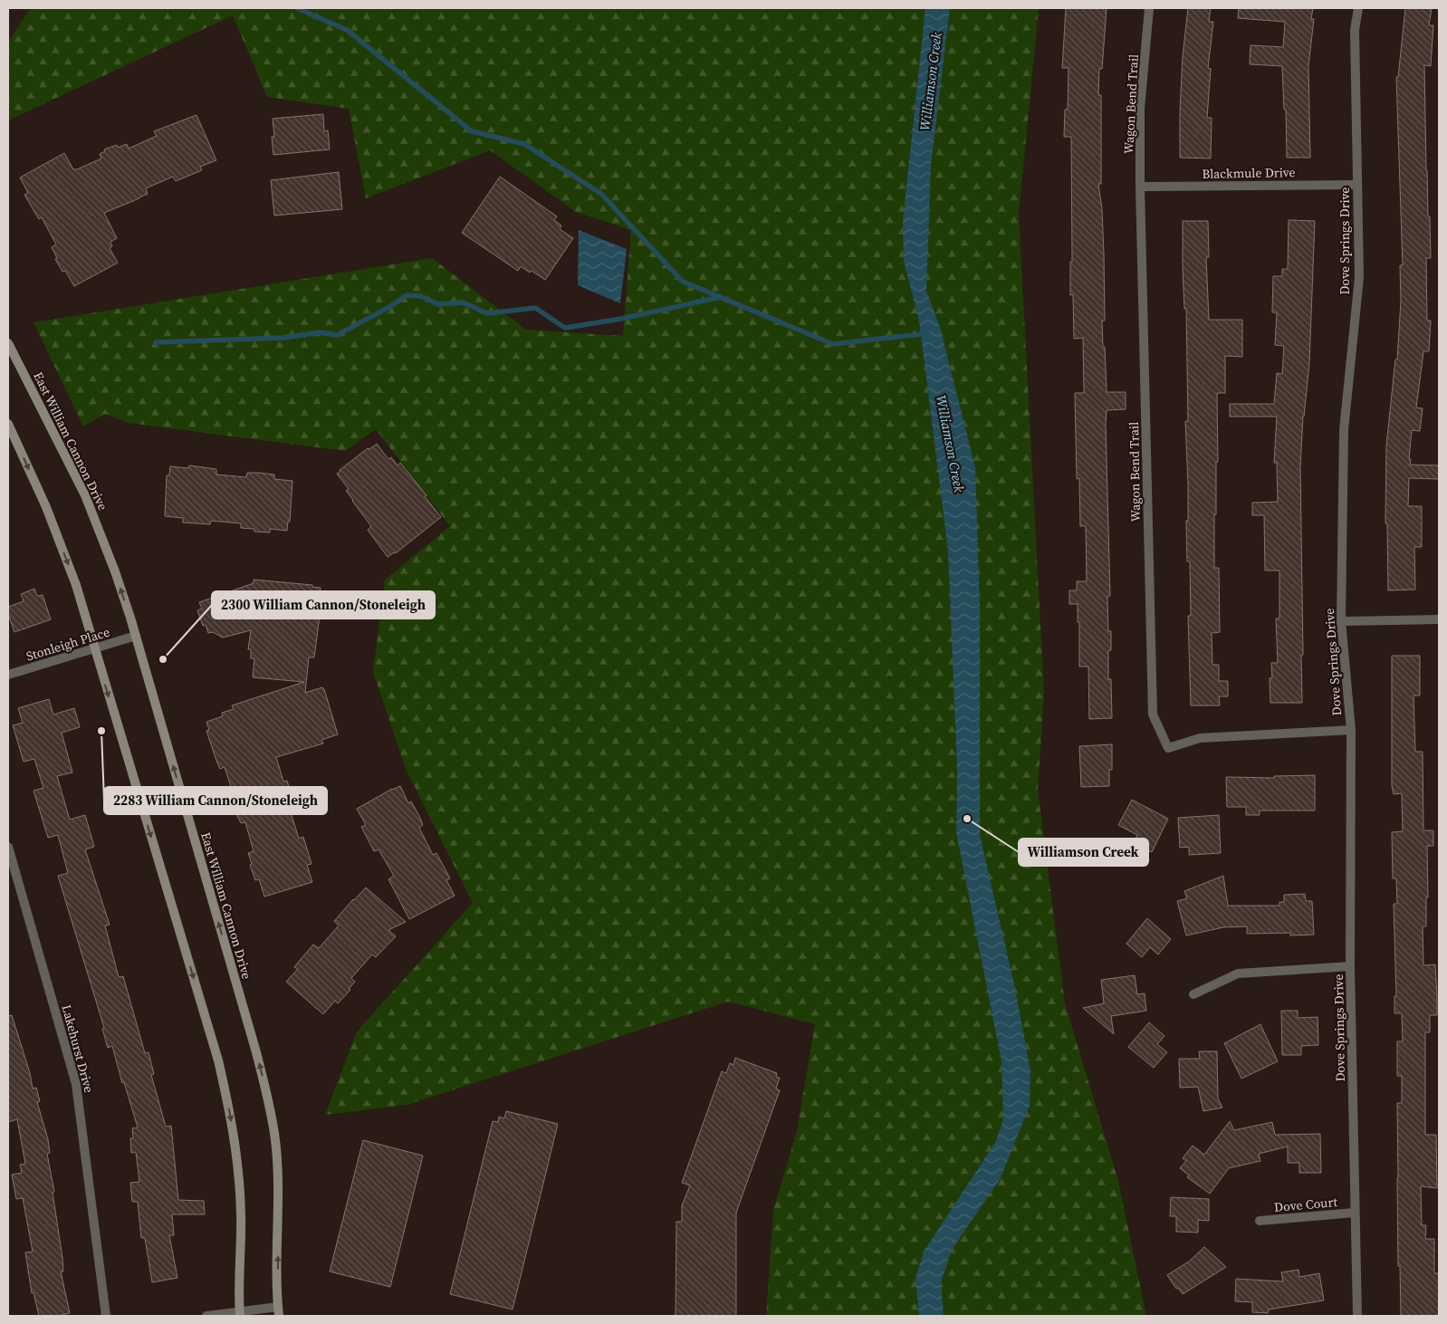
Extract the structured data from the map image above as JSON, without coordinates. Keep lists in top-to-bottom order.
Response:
{
  "streets": {
    "main road": ["East William Cannon Drive"],
    "street": [
      "Wagon Bend Trail",
      "Blackmule Drive",
      "Dove Springs Drive",
      "Stonleigh Place",
      "Lakehurst Drive",
      "Dove Court"
    ]
  },
  "crossings": [
    ["Wagon Bend Trail", "Blackmule Drive"],
    ["Wagon Bend Trail", "Dove Springs Drive"],
    ["Blackmule Drive", "Dove Springs Drive"],
    ["Dove Springs Drive", "Dove Court"],
    ["East William Cannon Drive", "Stonleigh Place"]
  ],
  "water": ["Williamson Creek"],
  "places": ["2300 William Cannon/Stoneleigh", "2283 William Cannon/Stoneleigh", "Williamson Creek"]
}
